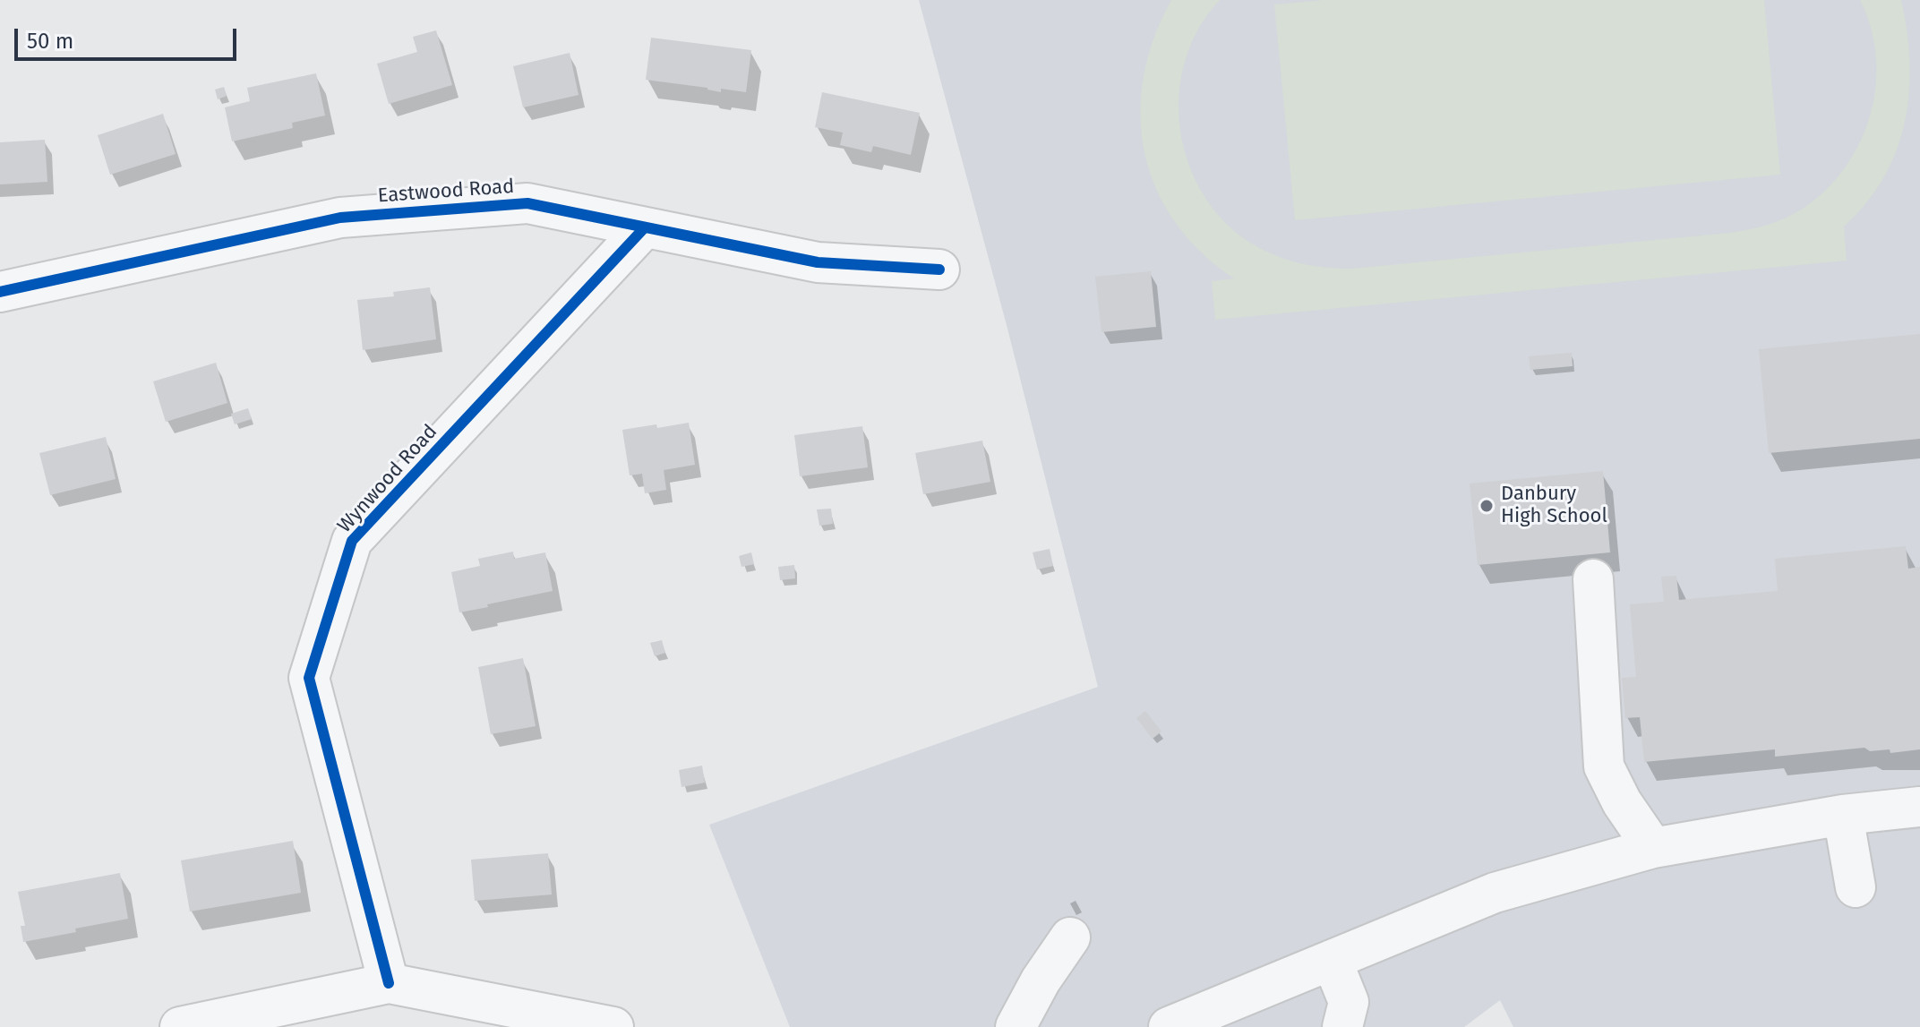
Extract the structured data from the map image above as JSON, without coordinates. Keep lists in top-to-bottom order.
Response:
{
  "streets": {
    "street": ["Eastwood Road", "Wynwood Road"]
  },
  "crossings": [
    ["Eastwood Road", "Wynwood Road"]
  ],
  "places": ["Danbury High School"],
  "scale_bar": "50 m"
}
